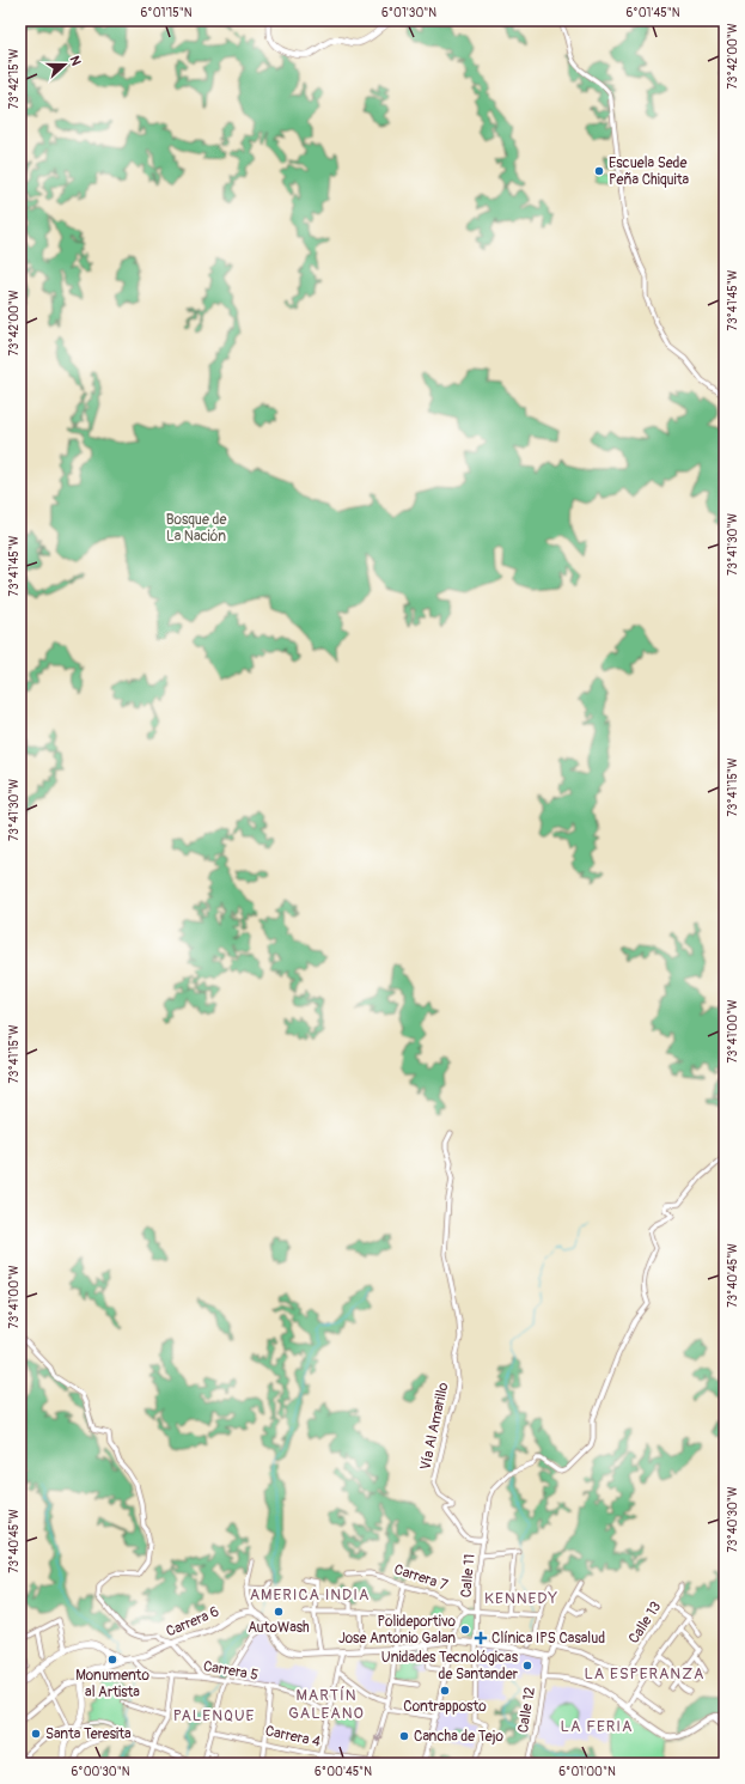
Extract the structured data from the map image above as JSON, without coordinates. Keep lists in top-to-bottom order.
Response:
{
  "streets": {
    "main road": ["Carrera 6", "Calle 12"],
    "street": [
      "Vía Al Amarillo",
      "Calle 11",
      "Carrera 7",
      "Calle 13",
      "Carrera 5",
      "Carrera 4"
    ]
  },
  "crossings": [
    ["Vía Al Amarillo", "Calle 11"],
    ["Calle 11", "Carrera 7"],
    ["Carrera 6", "Carrera 5"]
  ],
  "districts": [
    "AMERICA INDIA",
    "KENNEDY",
    "LA ESPERANZA",
    "MARTÍN GALEANO",
    "PALENQUE",
    "LA FERIA"
  ],
  "parks": ["Bosque de La Nación"],
  "places": {
    "other": [
      "Escuela Sede Peña Chiquita",
      "AutoWash",
      "Polideportivo Jose Antonio Galan",
      "Monumento al Artista",
      "Unidades Tecnológicas de Santander",
      "Contrapposto",
      "Santa Teresita",
      "Cancha de Tejo"
    ],
    "health": ["Clínica IPS Casalud"]
  },
  "north": "right",
  "coordinates": [
    "6°01'15\"N",
    "6°01'30\"N",
    "6°01'45\"N",
    "73°42'00\"W",
    "73°42'15\"W",
    "73°41'45\"W",
    "73°41'30\"W",
    "73°41'15\"W",
    "73°41'00\"W",
    "73°40'45\"W",
    "73°40'30\"W",
    "6°00'30\"N",
    "6°00'45\"N",
    "6°01'00\"N"
  ]
}
